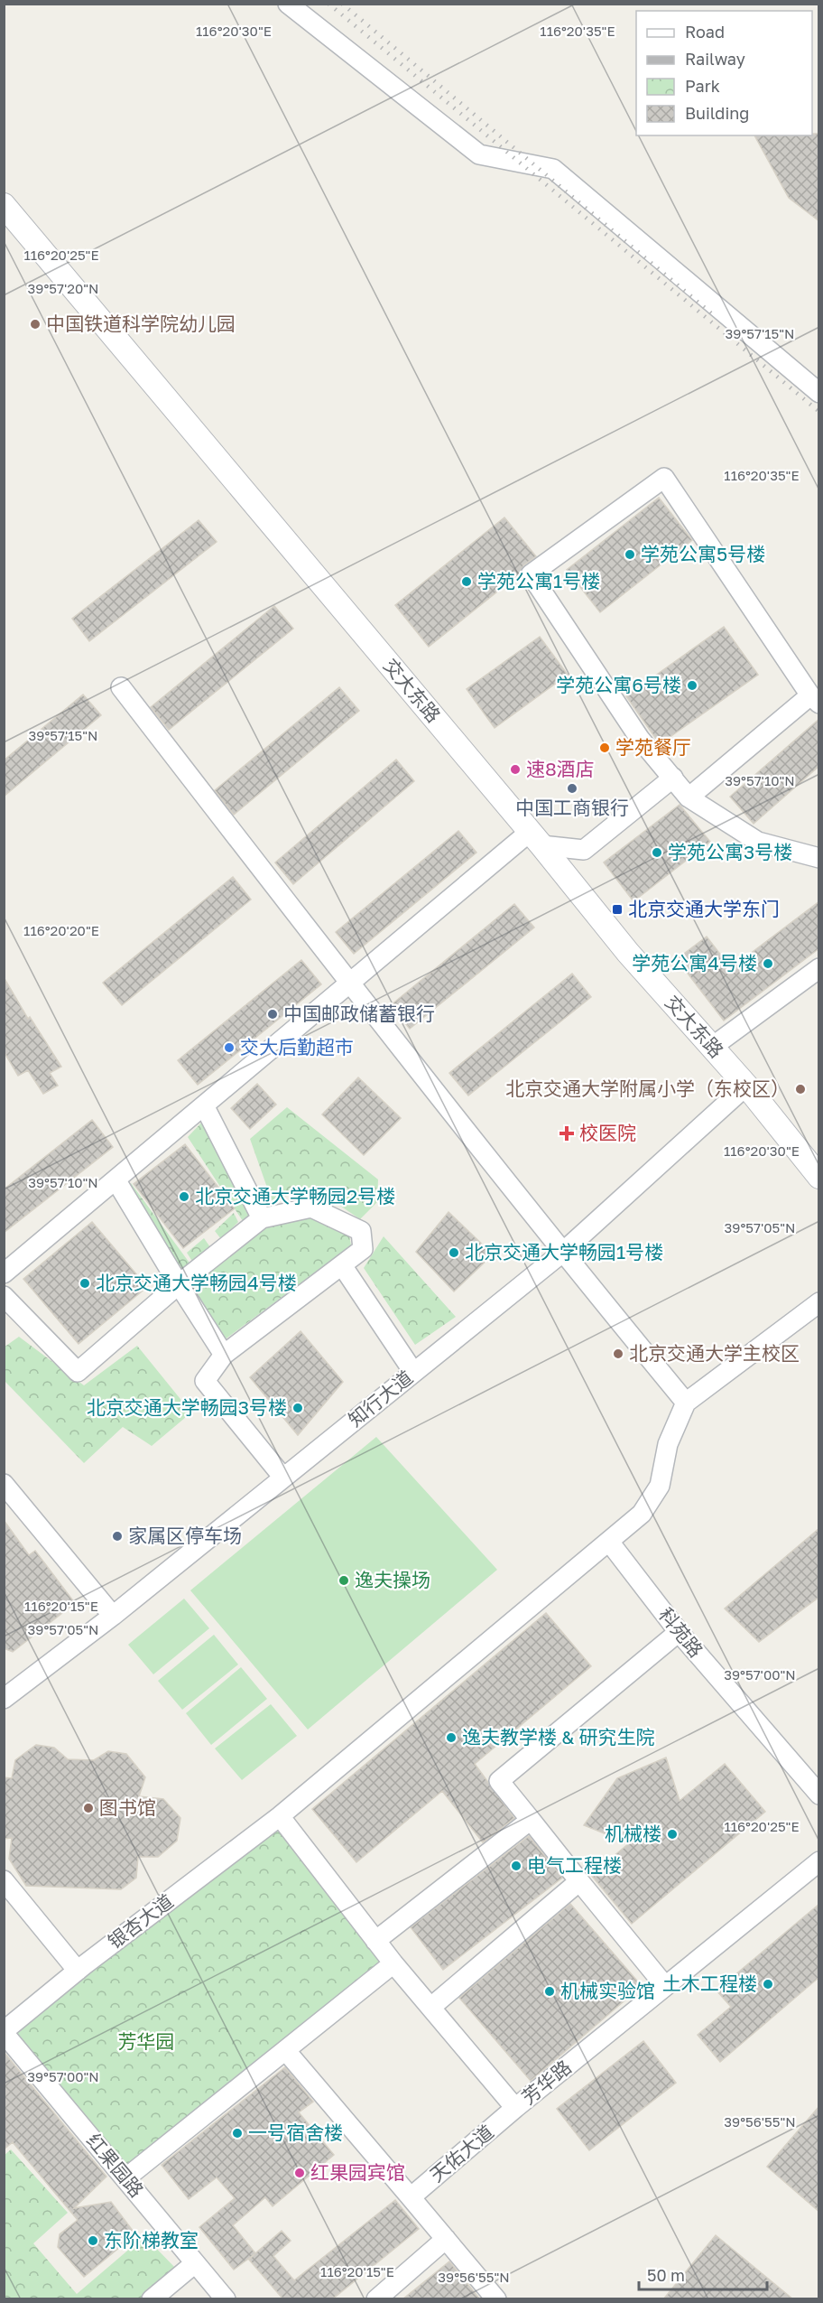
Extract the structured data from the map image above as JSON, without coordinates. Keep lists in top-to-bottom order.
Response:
{
  "streets": {
    "street": [
      "交大东路",
      "知行大道",
      "科苑路",
      "银杏大道",
      "芳华路",
      "天佑大道",
      "红果园路"
    ]
  },
  "crossings": [
    ["交大东路", "知行大道"],
    ["科苑路", "银杏大道"],
    ["银杏大道", "芳华路"],
    ["银杏大道", "红果园路"],
    ["芳华路", "天佑大道"]
  ],
  "parks": ["芳华园"],
  "places": {
    "other": [
      "中国铁道科学院幼儿园",
      "学苑公寓5号楼",
      "学苑公寓1号楼",
      "学苑公寓6号楼",
      "学苑餐厅",
      "速8酒店",
      "中国工商银行",
      "学苑公寓3号楼",
      "学苑公寓4号楼",
      "中国邮政储蓄银行",
      "交大后勤超市",
      "北京交通大学附属小学（东校区）",
      "北京交通大学畅园2号楼",
      "北京交通大学畅园1号楼",
      "北京交通大学畅园4号楼",
      "北京交通大学主校区",
      "北京交通大学畅园3号楼",
      "家属区停车场",
      "逸夫操场",
      "逸夫教学楼 & 研究生院",
      "图书馆",
      "机械楼",
      "电气工程楼",
      "土木工程楼",
      "机械实验馆",
      "一号宿舍楼",
      "红果园宾馆",
      "东阶梯教室"
    ],
    "transit": ["北京交通大学东门"],
    "health": ["校医院"]
  },
  "legend": [
    "Road",
    "Railway",
    "Park",
    "Building"
  ],
  "scale_bar": "50 m",
  "coordinates": [
    "116°20'30\"E",
    "116°20'35\"E",
    "116°20'25\"E",
    "39°57'20\"N",
    "39°57'15\"N",
    "39°57'10\"N",
    "116°20'20\"E",
    "39°57'05\"N",
    "116°20'15\"E",
    "39°57'00\"N",
    "39°56'55\"N"
  ]
}
